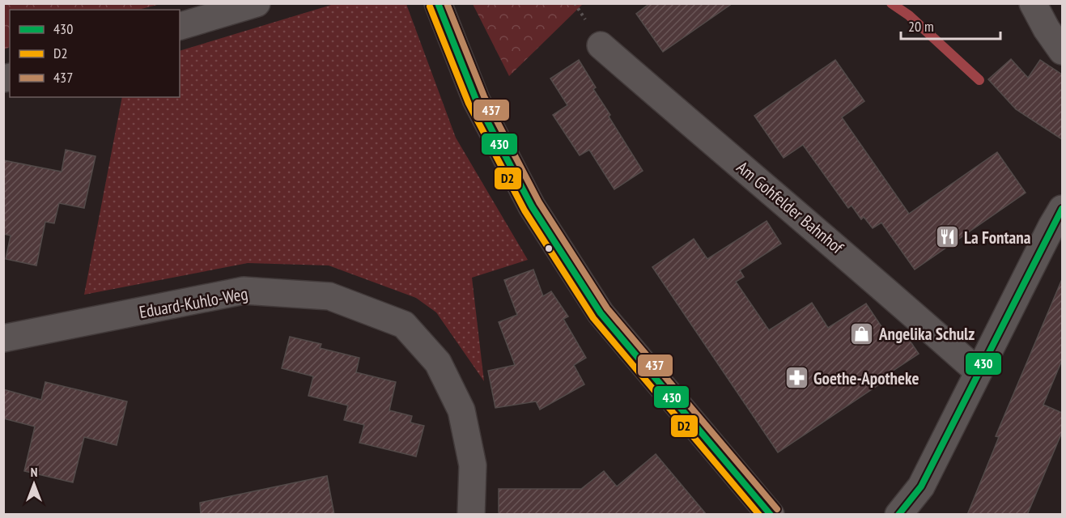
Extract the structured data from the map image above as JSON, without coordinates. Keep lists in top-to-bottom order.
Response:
{
  "streets": {
    "street": ["Am Gohfelder Bahnhof", "Eduard-Kuhlo-Weg"]
  },
  "places": {
    "restaurant": ["La Fontana"],
    "shop": ["Angelika Schulz"],
    "pharmacy": ["Goethe-Apotheke"]
  },
  "lines": ["transit line 430", "transit line 437", "transit line D2"],
  "legend": ["430", "D2", "437"],
  "scale_bar": "20 m",
  "north": "top"
}
